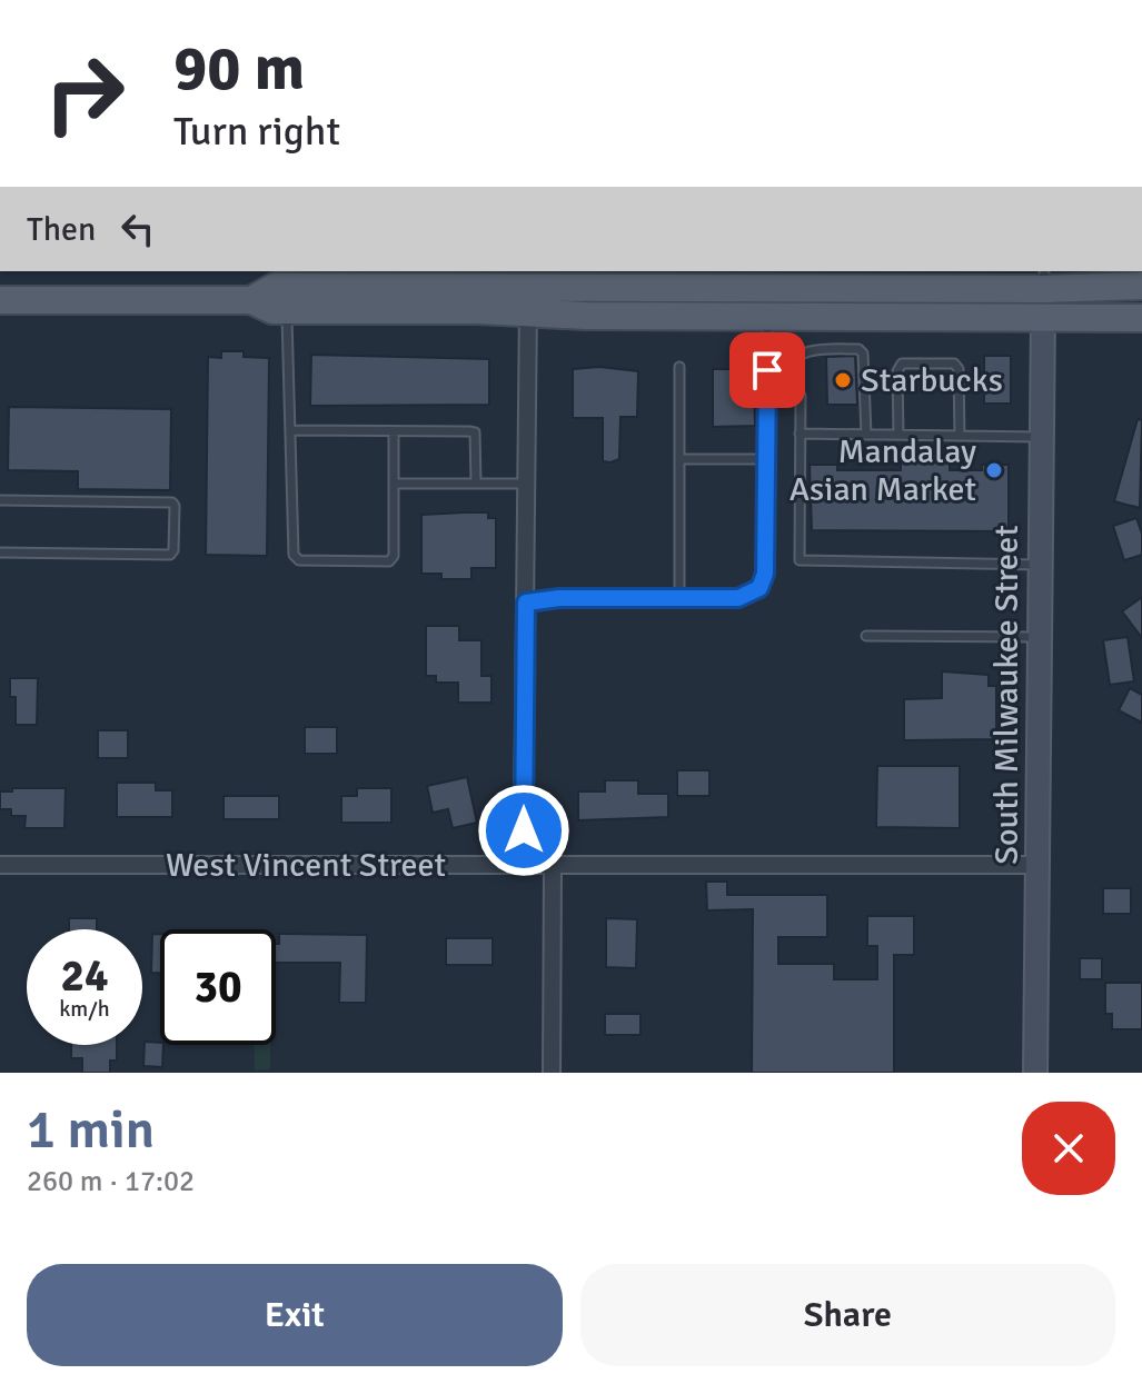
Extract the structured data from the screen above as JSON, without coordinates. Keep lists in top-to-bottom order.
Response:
{
  "streets": {
    "street": ["South Milwaukee Street", "West Vincent Street"]
  },
  "crossings": [
    ["South Milwaukee Street", "West Vincent Street"]
  ],
  "places": ["Starbucks", "Mandalay Asian Market"],
  "page": {
    "turn": ["90 m", "Turn right"],
    "then": "Then",
    "speed": "24 km/h",
    "limit": "30",
    "heading": ["1 min", "260 m · 17:02"],
    "buttons": ["Exit", "Share"]
  }
}
